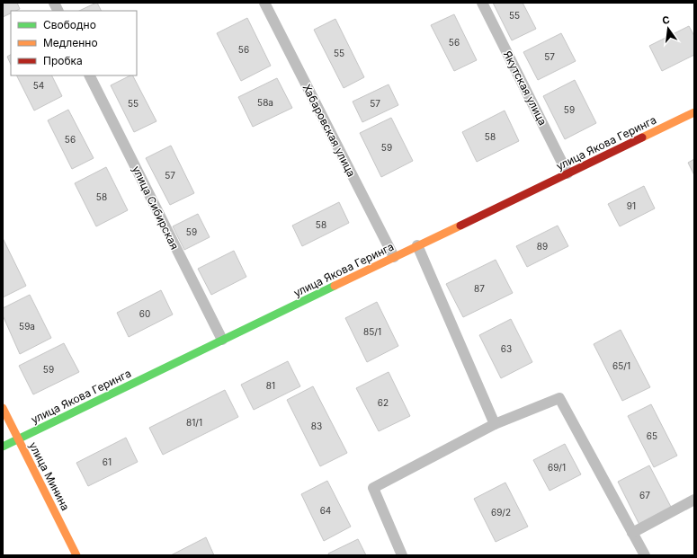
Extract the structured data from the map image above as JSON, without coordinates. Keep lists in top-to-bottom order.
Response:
{
  "streets": {
    "street": ["улица Якова Геринга", "улица Минина"],
    "lane": ["Якутская улица", "Хабаровская улица", "улица Сибирская"]
  },
  "crossings": [
    ["Якутская улица", "улица Якова Геринга"],
    ["Хабаровская улица", "улица Якова Геринга"],
    ["улица Якова Геринга", "улица Сибирская"],
    ["улица Якова Геринга", "улица Минина"]
  ],
  "house_numbers": [
    "55",
    "56",
    "56",
    "55",
    "57",
    "54",
    "58а",
    "55",
    "57",
    "59",
    "58",
    "56",
    "59",
    "57",
    "58",
    "91",
    "58",
    "59",
    "89",
    "87",
    "60",
    "59а",
    "85/1",
    "63",
    "65/1",
    "59",
    "81",
    "62",
    "81/1",
    "83",
    "65",
    "61",
    "69/1",
    "67",
    "64",
    "69/2"
  ],
  "legend": ["Свободно", "Медленно", "Пробка"],
  "north": "top"
}
